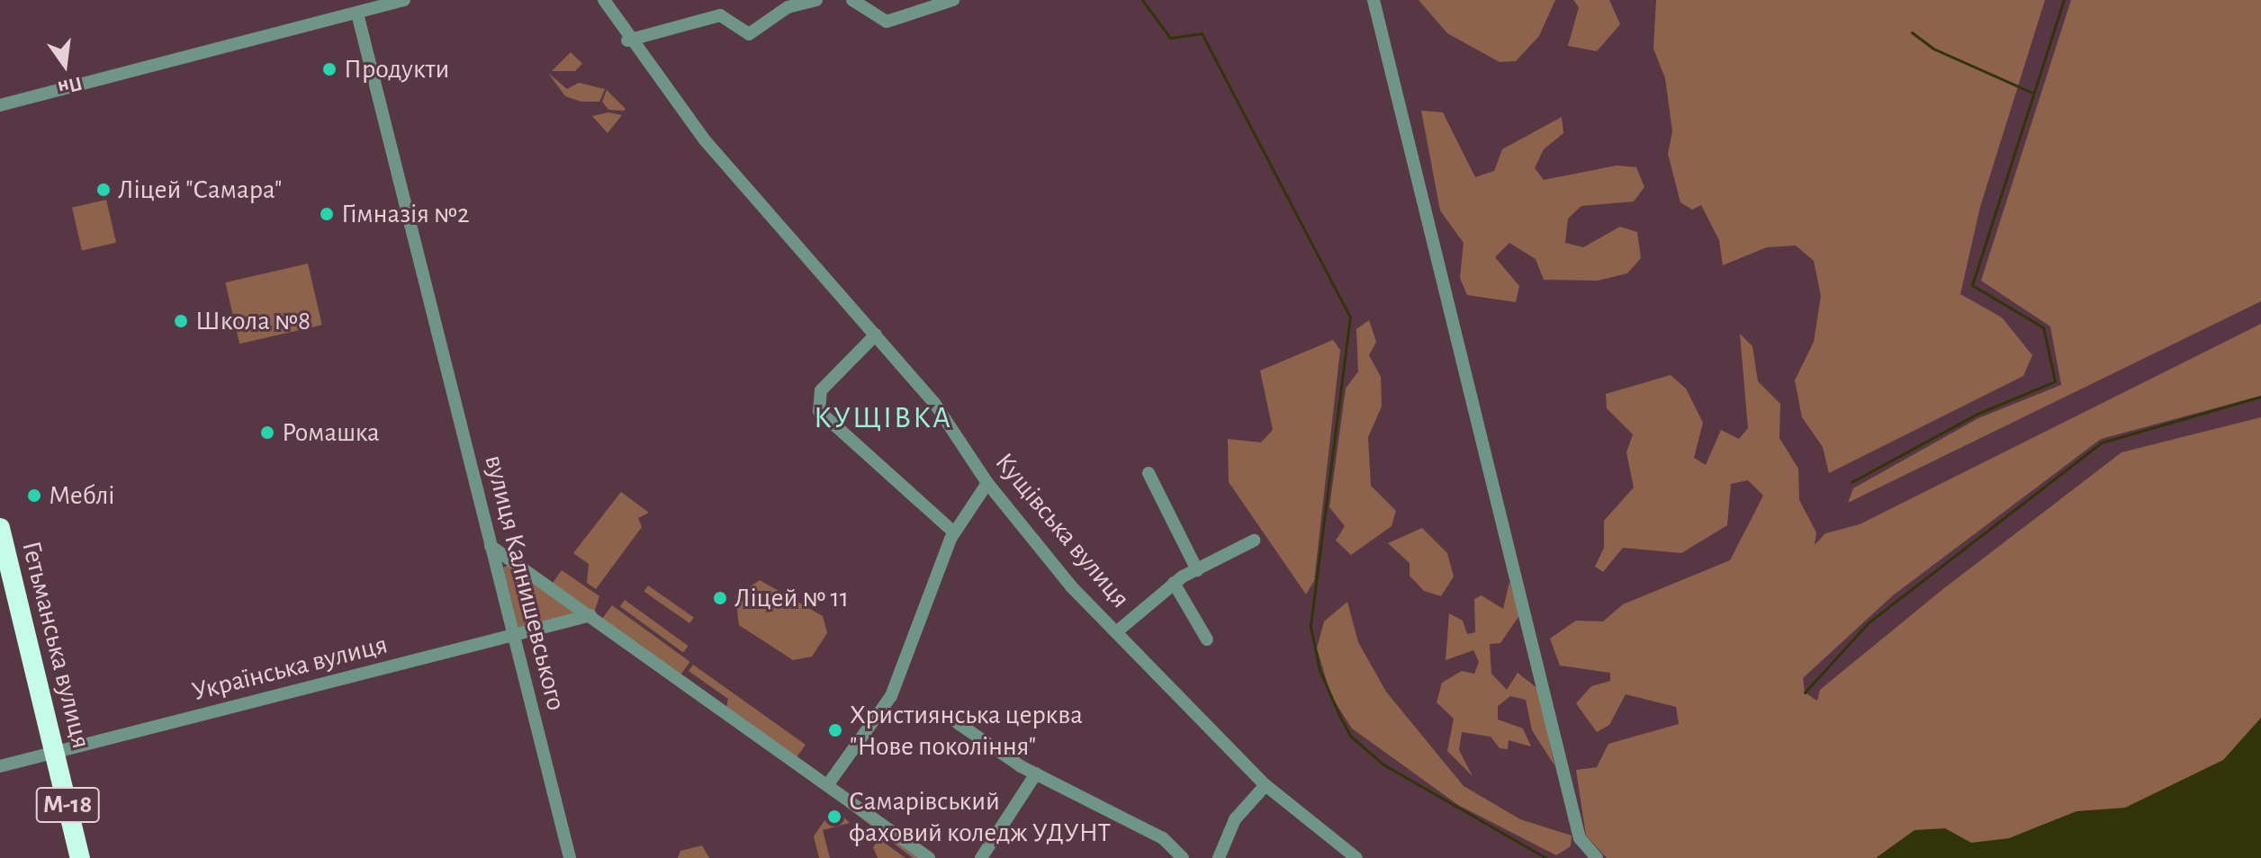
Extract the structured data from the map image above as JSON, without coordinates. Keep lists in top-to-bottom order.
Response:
{
  "streets": {
    "highway": ["Гетьманська вулиця", "М-18"],
    "street": ["Кущівська вулиця", "вулиця Калнишевського", "Українська вулиця"]
  },
  "crossings": [
    ["вулиця Калнишевського", "Українська вулиця"],
    ["Гетьманська вулиця", "Українська вулиця"]
  ],
  "districts": ["КУЩІВКА"],
  "places": [
    "Продукти",
    "Ліцей \"Самара\"",
    "Гімназія №2",
    "Школа №8",
    "Ромашка",
    "Меблі",
    "Ліцей № 11",
    "Християнська церква \"Нове покоління\"",
    "Самарівський фаховий коледж УДУНТ"
  ],
  "north": "bottom"
}
